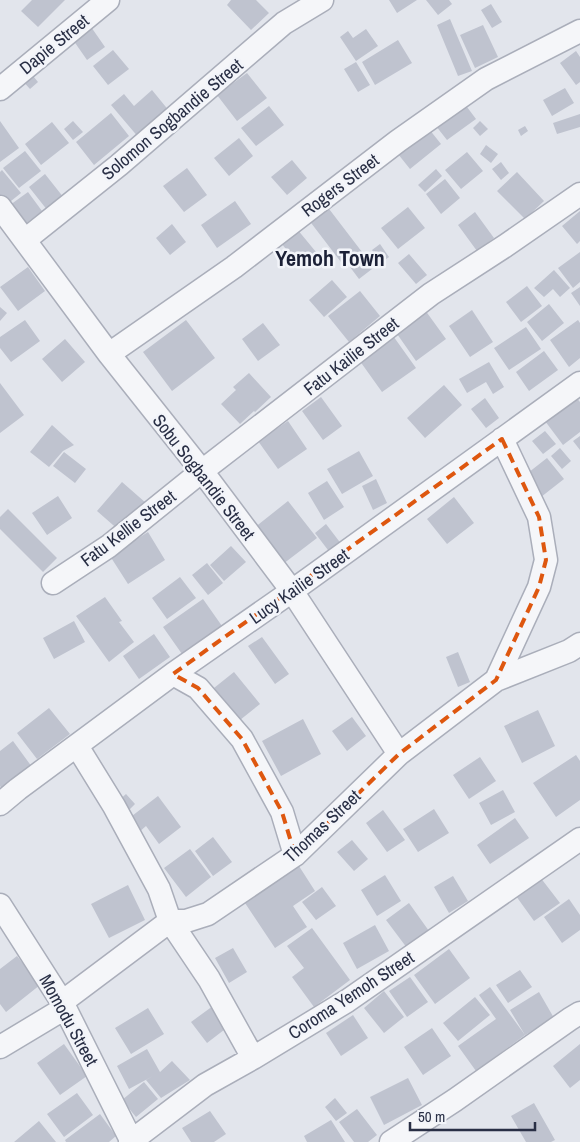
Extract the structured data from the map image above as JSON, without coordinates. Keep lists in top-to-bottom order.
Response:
{
  "streets": {
    "street": [
      "Dapie Street",
      "Solomon Sogbandie Street",
      "Rogers Street",
      "Fatu Kailie Street",
      "Sobu Sogbandie Street",
      "Fatu Kellie Street",
      "Lucy Kailie Street",
      "Thomas Street",
      "Coroma Yemoh Street",
      "Momodu Street"
    ]
  },
  "crossings": [
    ["Solomon Sogbandie Street", "Sobu Sogbandie Street"],
    ["Rogers Street", "Sobu Sogbandie Street"],
    ["Fatu Kailie Street", "Sobu Sogbandie Street"],
    ["Fatu Kailie Street", "Fatu Kellie Street"],
    ["Sobu Sogbandie Street", "Fatu Kellie Street"],
    ["Sobu Sogbandie Street", "Lucy Kailie Street"],
    ["Sobu Sogbandie Street", "Thomas Street"],
    ["Coroma Yemoh Street", "Momodu Street"]
  ],
  "districts": ["Yemoh Town"],
  "scale_bar": "50 m"
}
